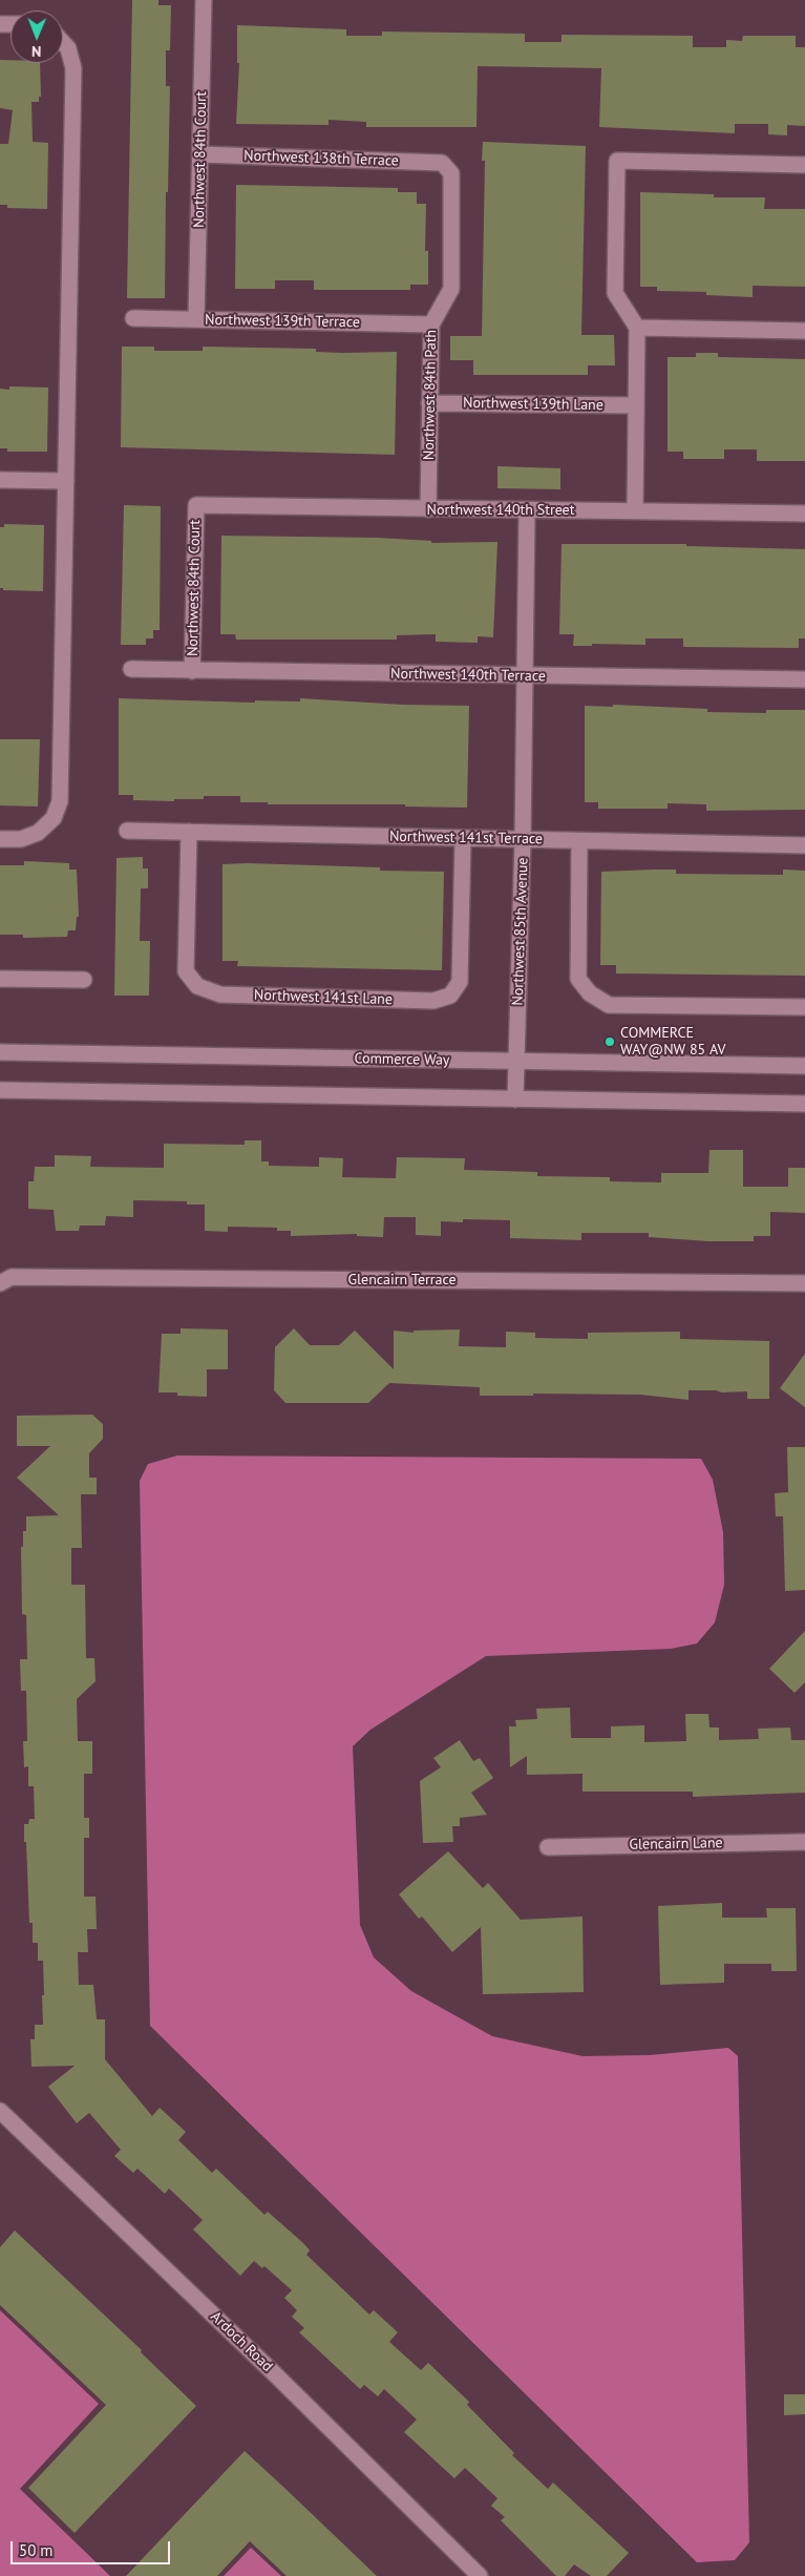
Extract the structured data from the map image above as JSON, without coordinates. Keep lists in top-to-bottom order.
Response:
{
  "streets": {
    "street": [
      "Northwest 138th Terrace",
      "Northwest 84th Court",
      "Northwest 139th Terrace",
      "Northwest 84th Path",
      "Northwest 139th Lane",
      "Northwest 140th Street",
      "Northwest 140th Terrace",
      "Northwest 141st Terrace",
      "Northwest 85th Avenue",
      "Northwest 141st Lane",
      "Commerce Way",
      "Glencairn Terrace",
      "Glencairn Lane",
      "Ardoch Road"
    ]
  },
  "crossings": [
    ["Northwest 138th Terrace", "Northwest 84th Court"],
    ["Northwest 138th Terrace", "Northwest 84th Path"],
    ["Northwest 84th Court", "Northwest 139th Terrace"],
    ["Northwest 84th Court", "Northwest 140th Street"],
    ["Northwest 84th Court", "Northwest 140th Terrace"],
    ["Northwest 139th Terrace", "Northwest 84th Path"],
    ["Northwest 84th Path", "Northwest 139th Lane"],
    ["Northwest 84th Path", "Northwest 140th Street"],
    ["Northwest 140th Street", "Northwest 85th Avenue"],
    ["Northwest 140th Terrace", "Northwest 85th Avenue"],
    ["Northwest 141st Terrace", "Northwest 85th Avenue"],
    ["Northwest 141st Terrace", "Northwest 141st Lane"],
    ["Northwest 85th Avenue", "Commerce Way"]
  ],
  "places": ["COMMERCE WAY@NW 85 AV"],
  "scale_bar": "50 m",
  "north": "bottom"
}
